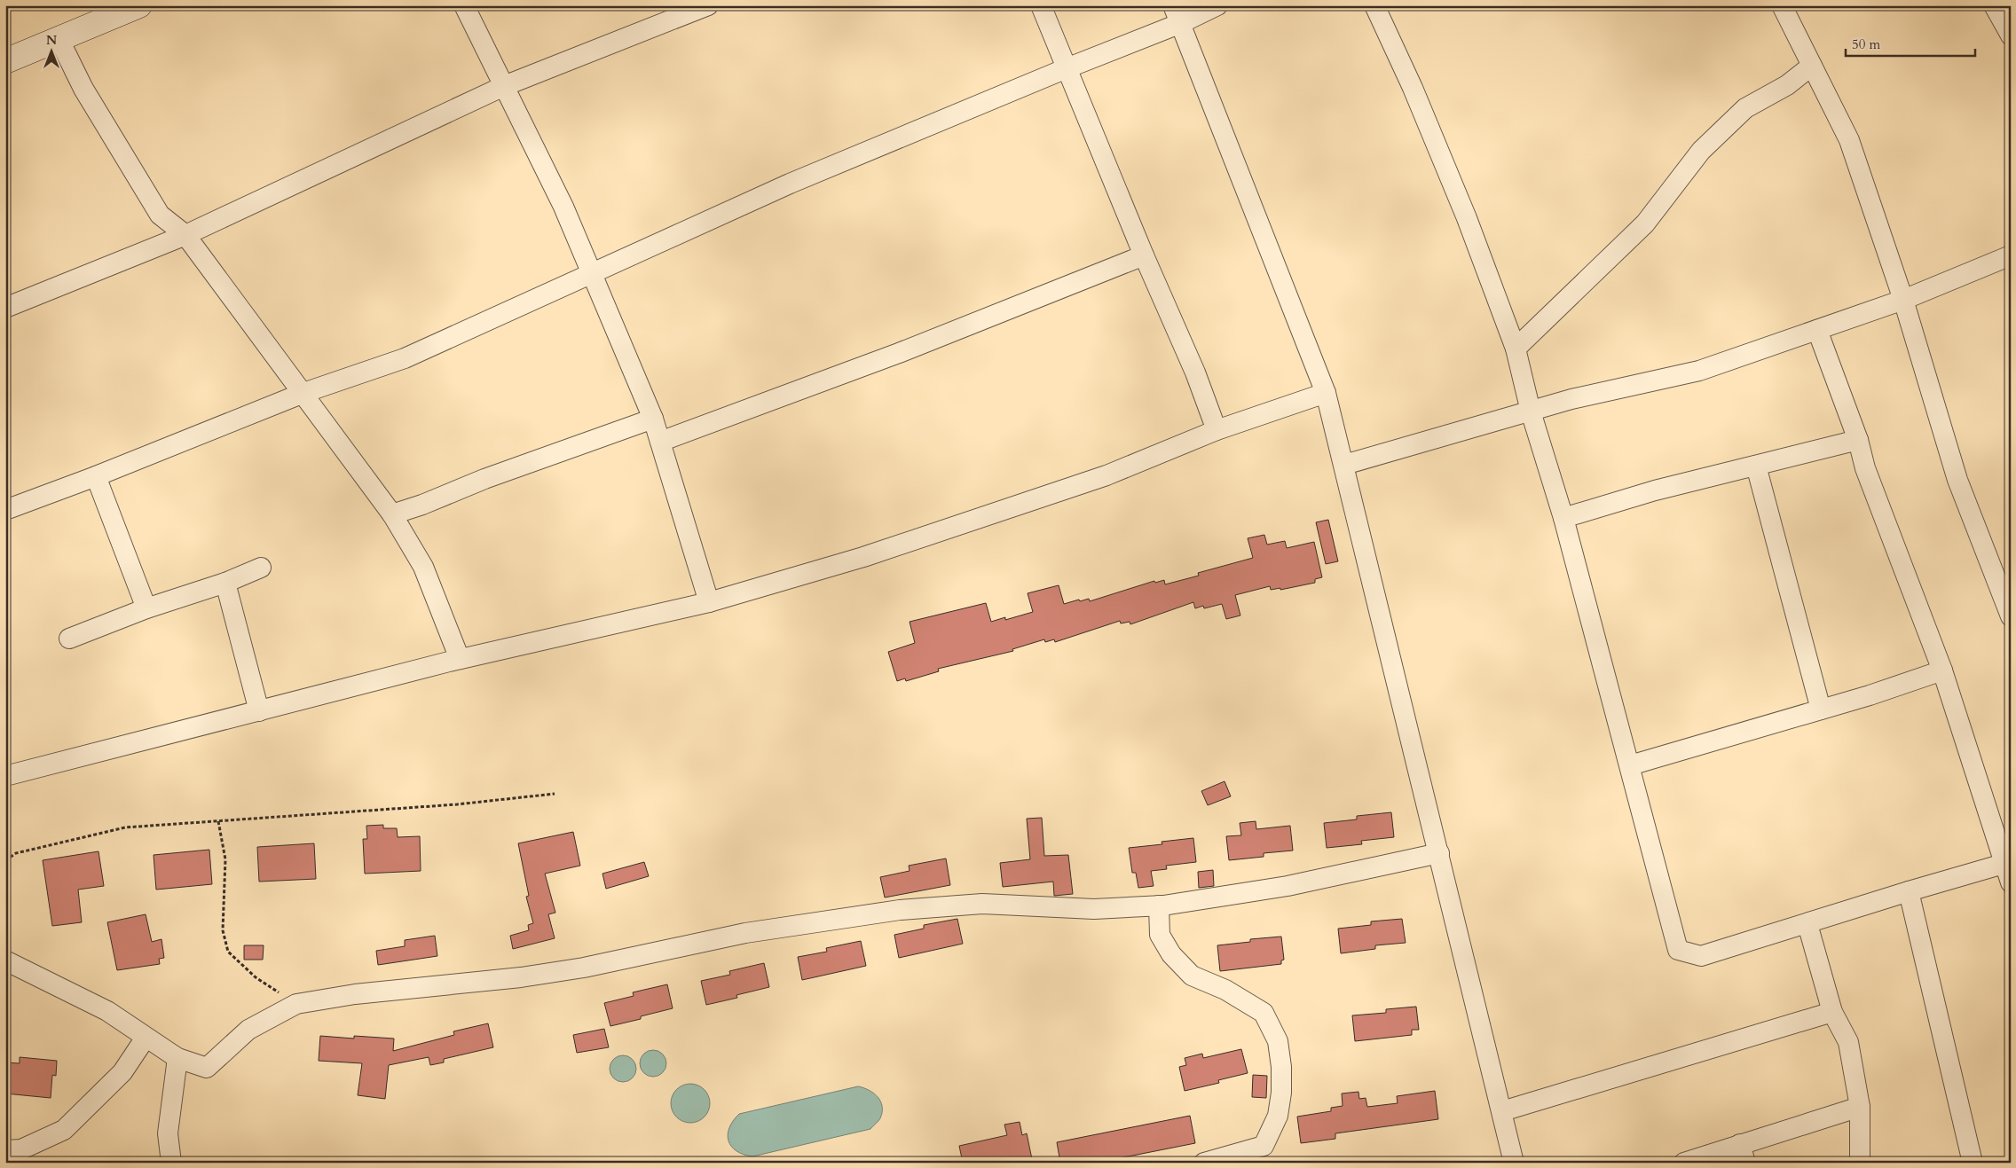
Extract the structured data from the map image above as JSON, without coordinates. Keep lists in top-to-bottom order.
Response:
{
  "scale_bar": "50 m",
  "north": "top"
}
